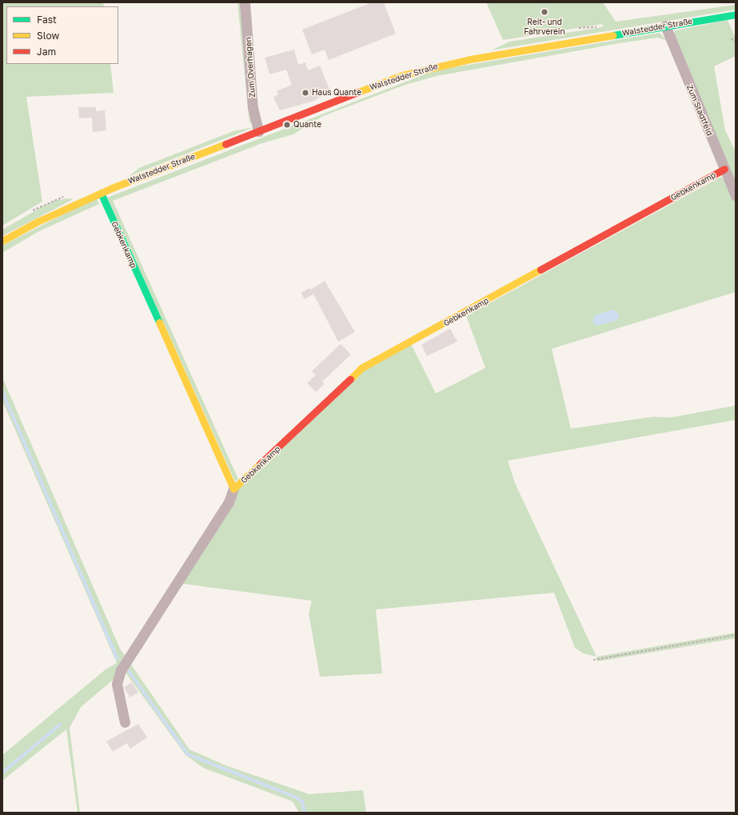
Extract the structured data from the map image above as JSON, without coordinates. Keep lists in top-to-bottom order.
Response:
{
  "streets": {
    "street": [
      "Walstedder Straße",
      "Zum Overhagen",
      "Zum Stadtfeld",
      "Gebkenkamp"
    ]
  },
  "crossings": [
    ["Walstedder Straße", "Zum Overhagen"],
    ["Walstedder Straße", "Zum Stadtfeld"],
    ["Walstedder Straße", "Gebkenkamp"],
    ["Zum Stadtfeld", "Gebkenkamp"]
  ],
  "places": ["Reit- und Fahrverein", "Haus Quante", "Quante"],
  "legend": ["Fast", "Slow", "Jam"]
}
